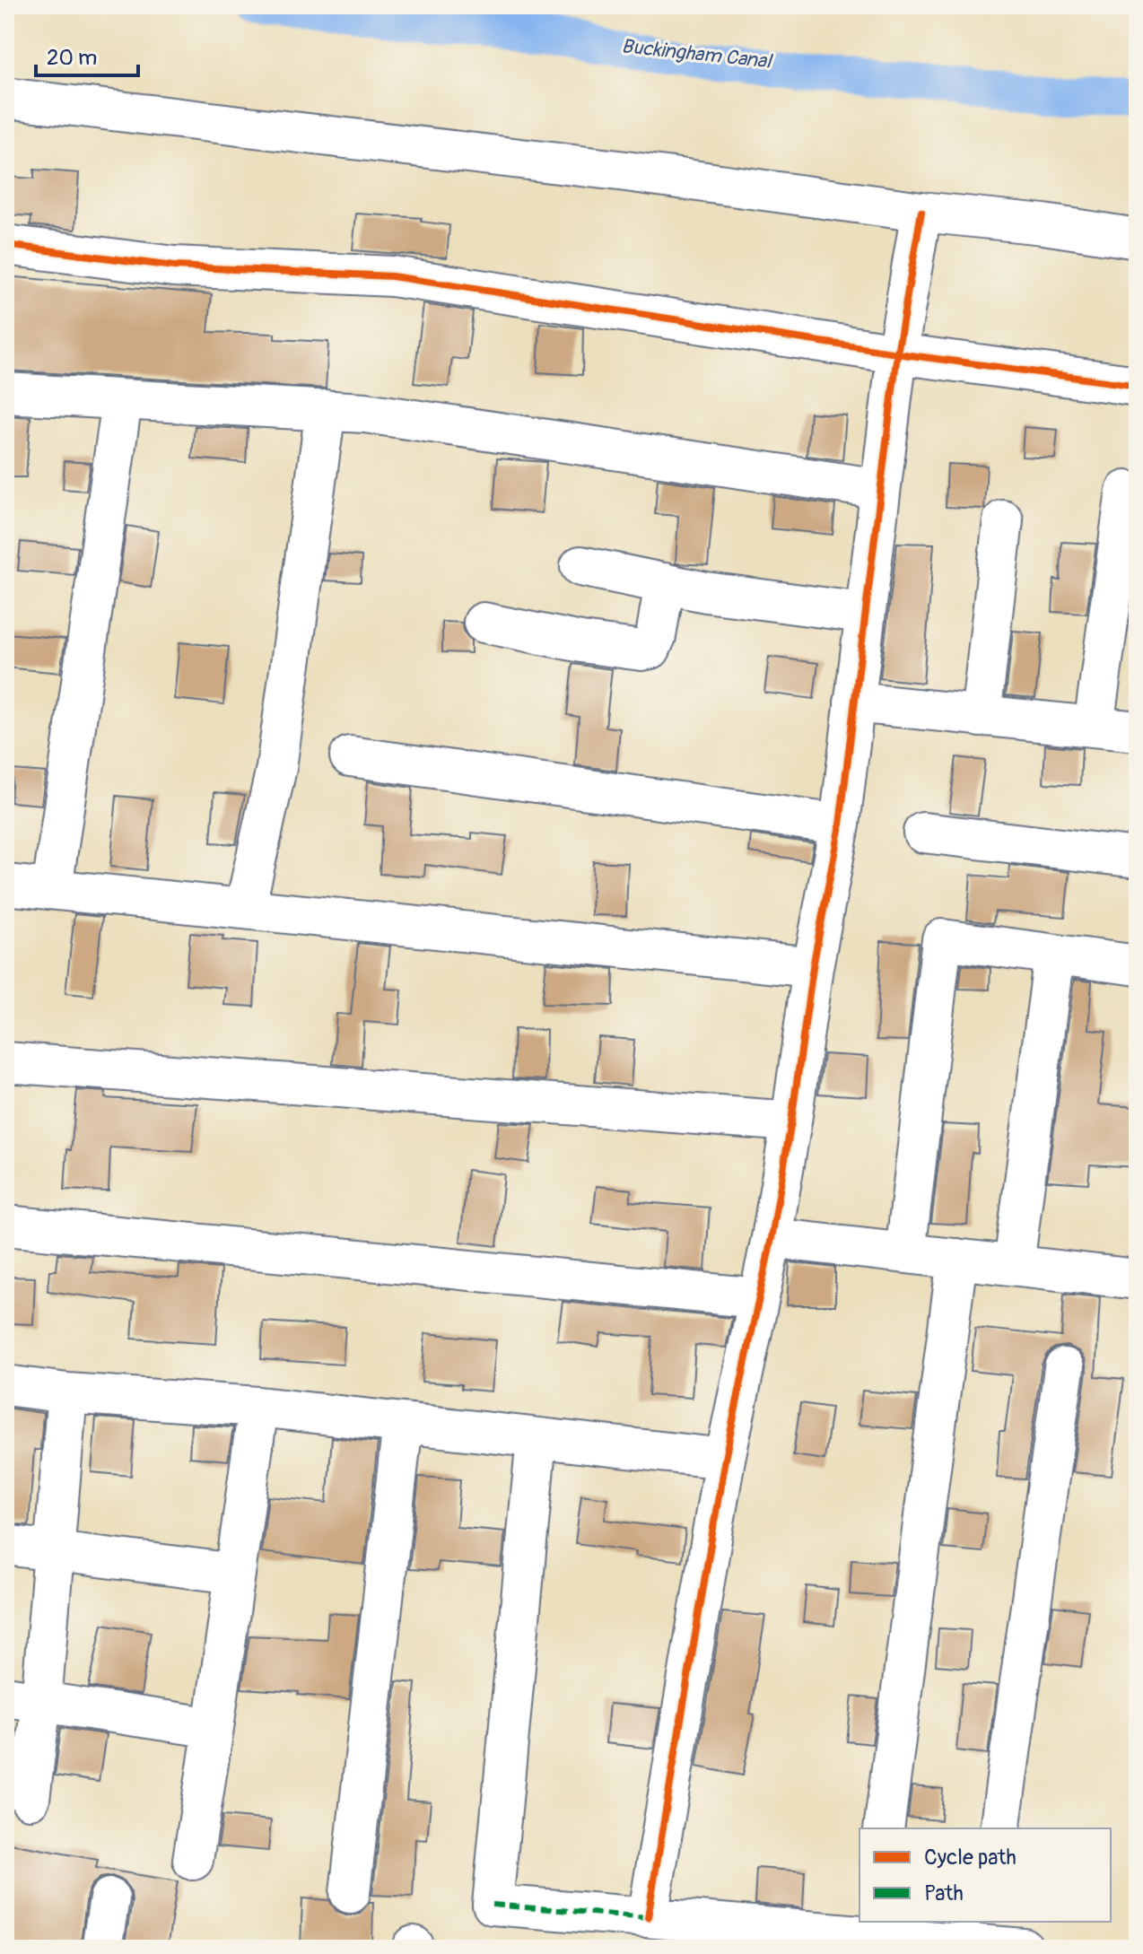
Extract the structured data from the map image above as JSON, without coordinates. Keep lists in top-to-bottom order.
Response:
{
  "water": ["Buckingham Canal"],
  "legend": ["Cycle path", "Path"],
  "scale_bar": "20 m"
}
